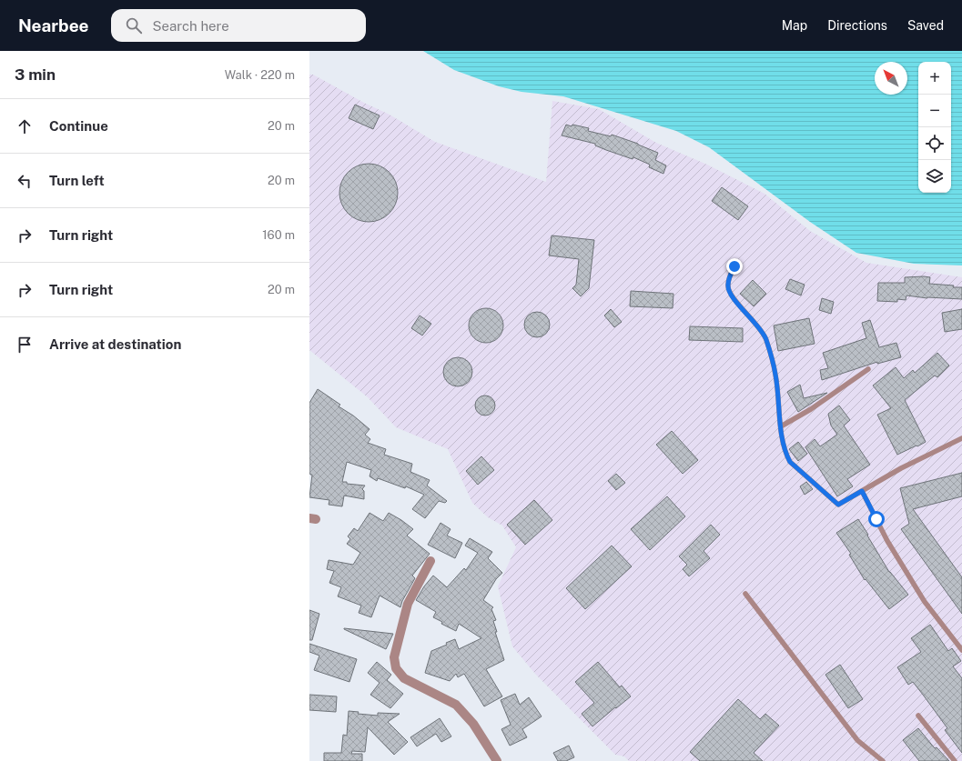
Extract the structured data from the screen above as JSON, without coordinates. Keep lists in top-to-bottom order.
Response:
{
  "north": "top left",
  "page": {
    "header": "Nearbee",
    "search": "Search here",
    "nav": ["Map", "Directions", "Saved"],
    "heading": ["3 min", "Walk · 220 m"],
    "map_buttons": ["+", "−"],
    "list": [
      ["Continue", "20 m"],
      ["Turn left", "20 m"],
      ["Turn right", "160 m"],
      ["Turn right", "20 m"],
      "Arrive at destination"
    ]
  }
}
